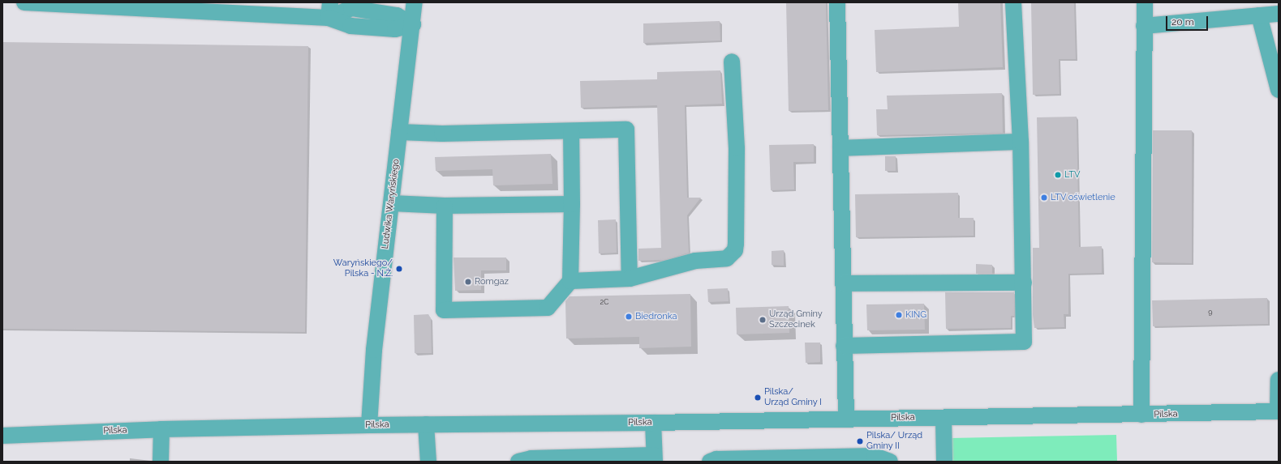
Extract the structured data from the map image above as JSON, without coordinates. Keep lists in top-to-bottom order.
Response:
{
  "streets": {
    "street": ["Ludwika Waryńskiego", "Pilska"]
  },
  "crossings": [
    ["Ludwika Waryńskiego", "Pilska"]
  ],
  "places": [
    "LTV",
    "LTV oświetlenie",
    "Waryńskiego/ Pilska - N.Ż.",
    "Romgaz",
    "KING",
    "Biedronka",
    "Urząd Gminy Szczecinek",
    "Pilska/ Urząd Gminy I",
    "Pilska/ Urząd Gminy II"
  ],
  "house_numbers": ["2C", "9"],
  "scale_bar": "20 m"
}
